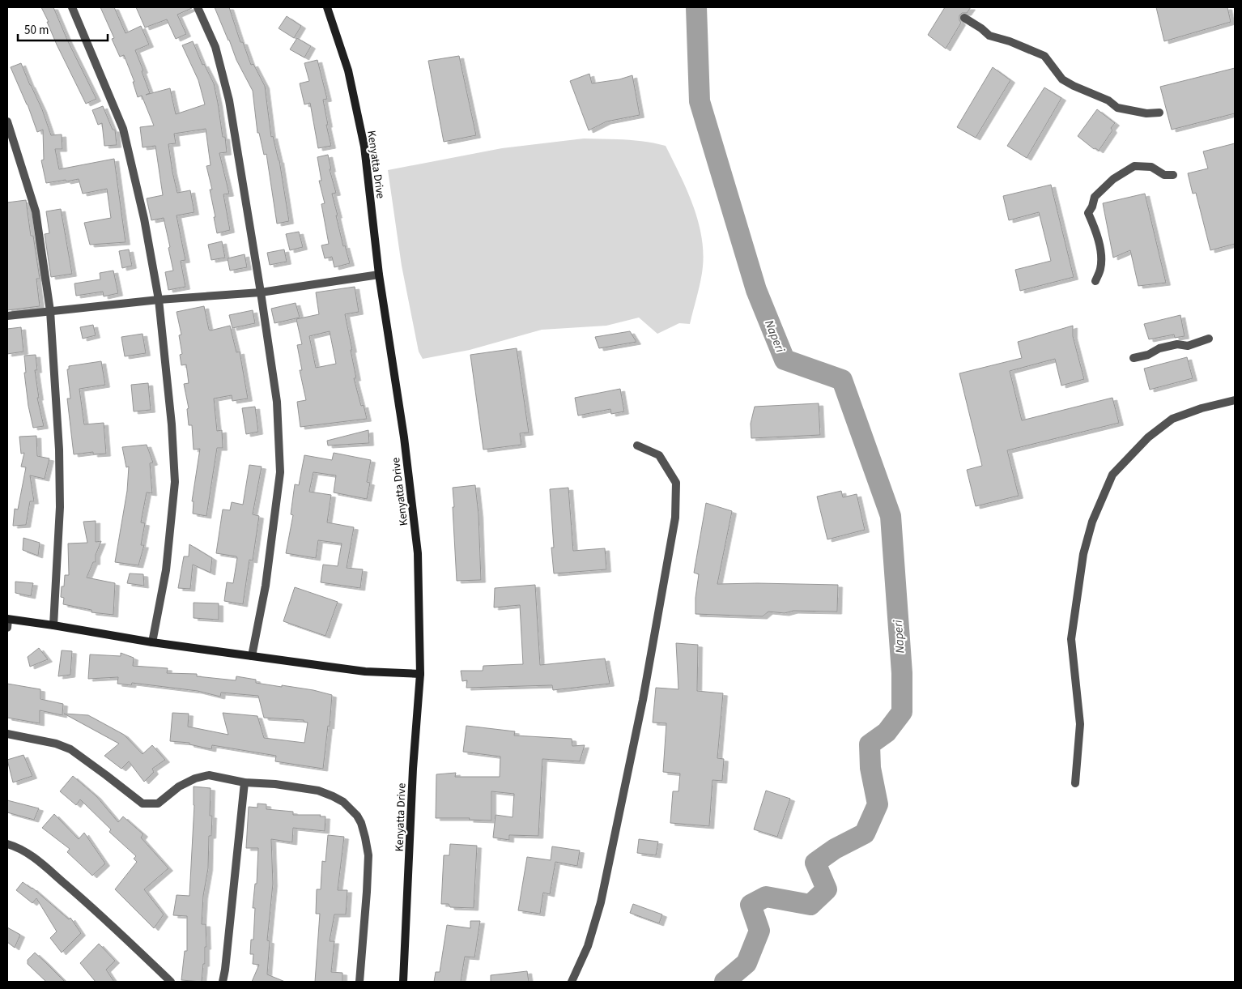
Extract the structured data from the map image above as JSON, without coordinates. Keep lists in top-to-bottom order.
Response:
{
  "streets": {
    "main road": ["Kenyatta Drive"]
  },
  "water": ["Naperi"],
  "scale_bar": "50 m"
}
